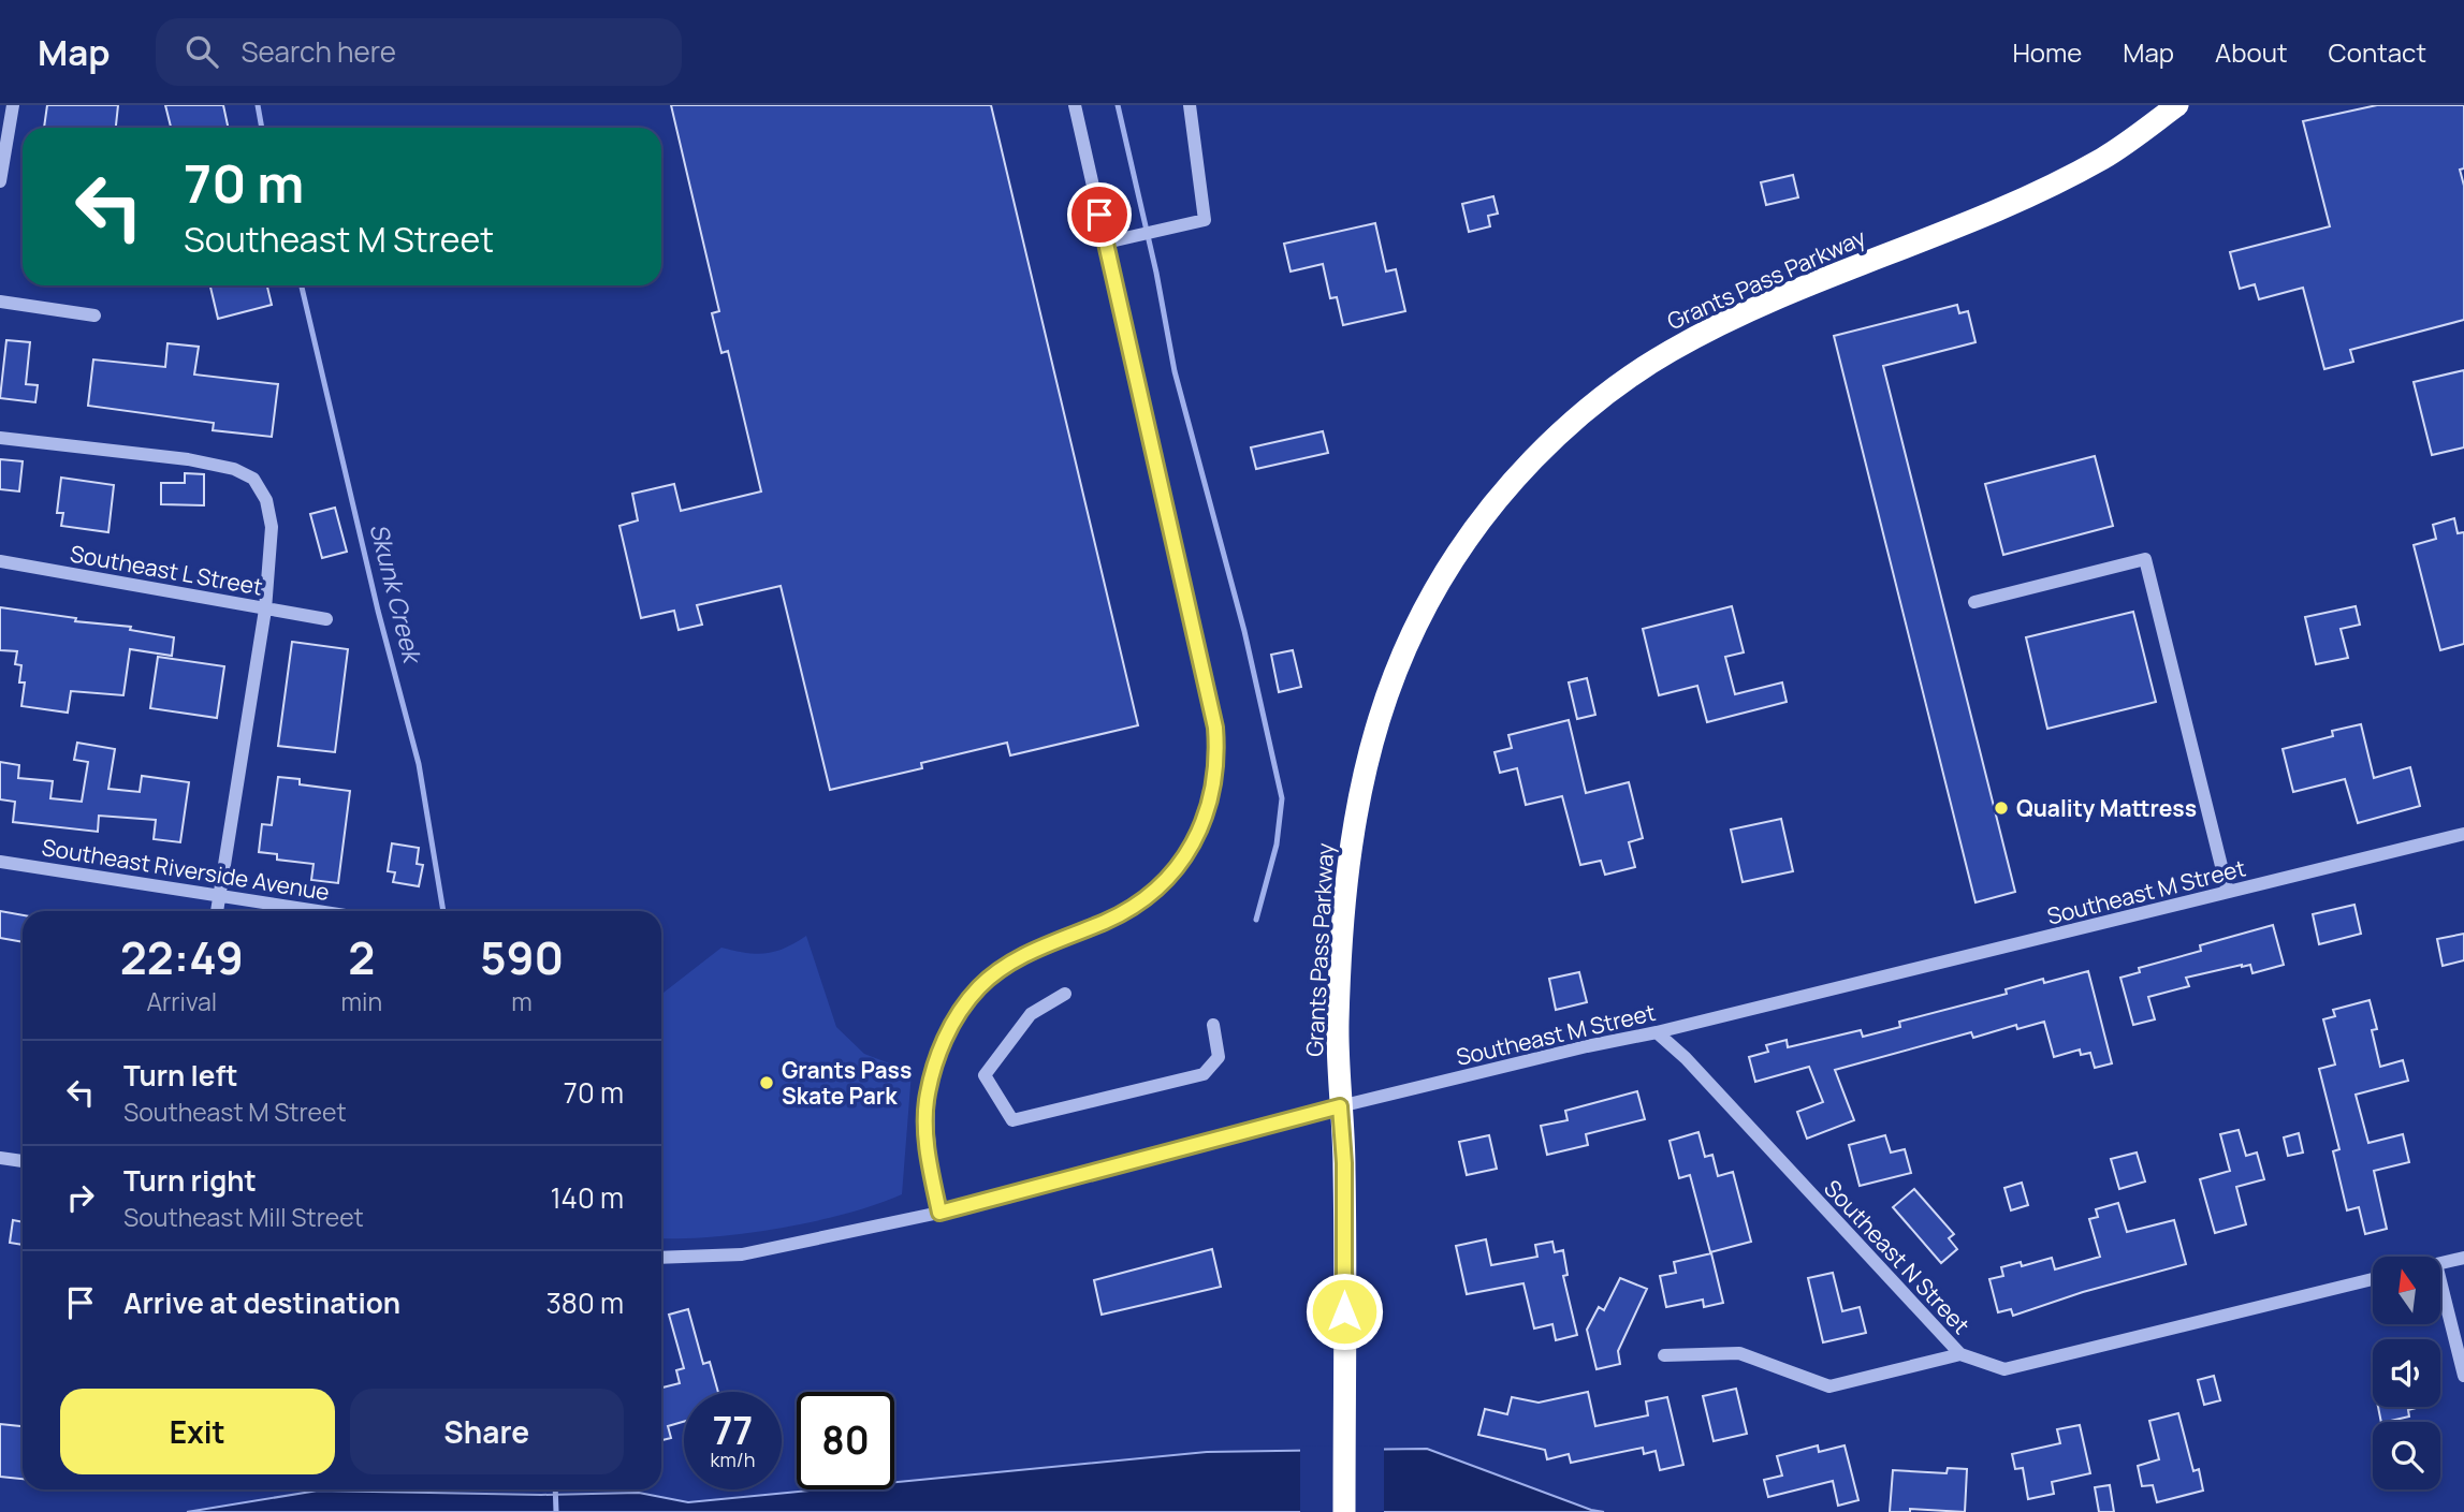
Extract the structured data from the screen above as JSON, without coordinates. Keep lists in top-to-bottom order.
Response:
{
  "streets": {
    "highway": ["Grants Pass Parkway"],
    "street": [
      "Southeast L Street",
      "Southeast Riverside Avenue",
      "Southeast M Street",
      "Southeast N Street"
    ]
  },
  "crossings": [
    ["Grants Pass Parkway", "Southeast M Street"],
    ["Southeast M Street", "Southeast N Street"]
  ],
  "water": ["Skunk Creek"],
  "places": ["Quality Mattress", "Grants Pass Skate Park"],
  "north": "top",
  "page": {
    "header": "Map",
    "search": "Search here",
    "nav": [
      "Home",
      "Map",
      "About",
      "Contact"
    ],
    "turn": ["70 m", "Southeast M Street"],
    "eta": [
      "22:49",
      "Arrival",
      "2",
      "min",
      "590",
      "m"
    ],
    "list": [
      {
        "name": "Turn left",
        "note": "Southeast M Street",
        "value": "70 m"
      },
      {
        "name": "Turn right",
        "note": "Southeast Mill Street",
        "value": "140 m"
      },
      {
        "name": "Arrive at destination",
        "value": "380 m"
      }
    ],
    "buttons": ["Exit", "Share"],
    "speed": "77 km/h",
    "limit": "80"
  }
}
